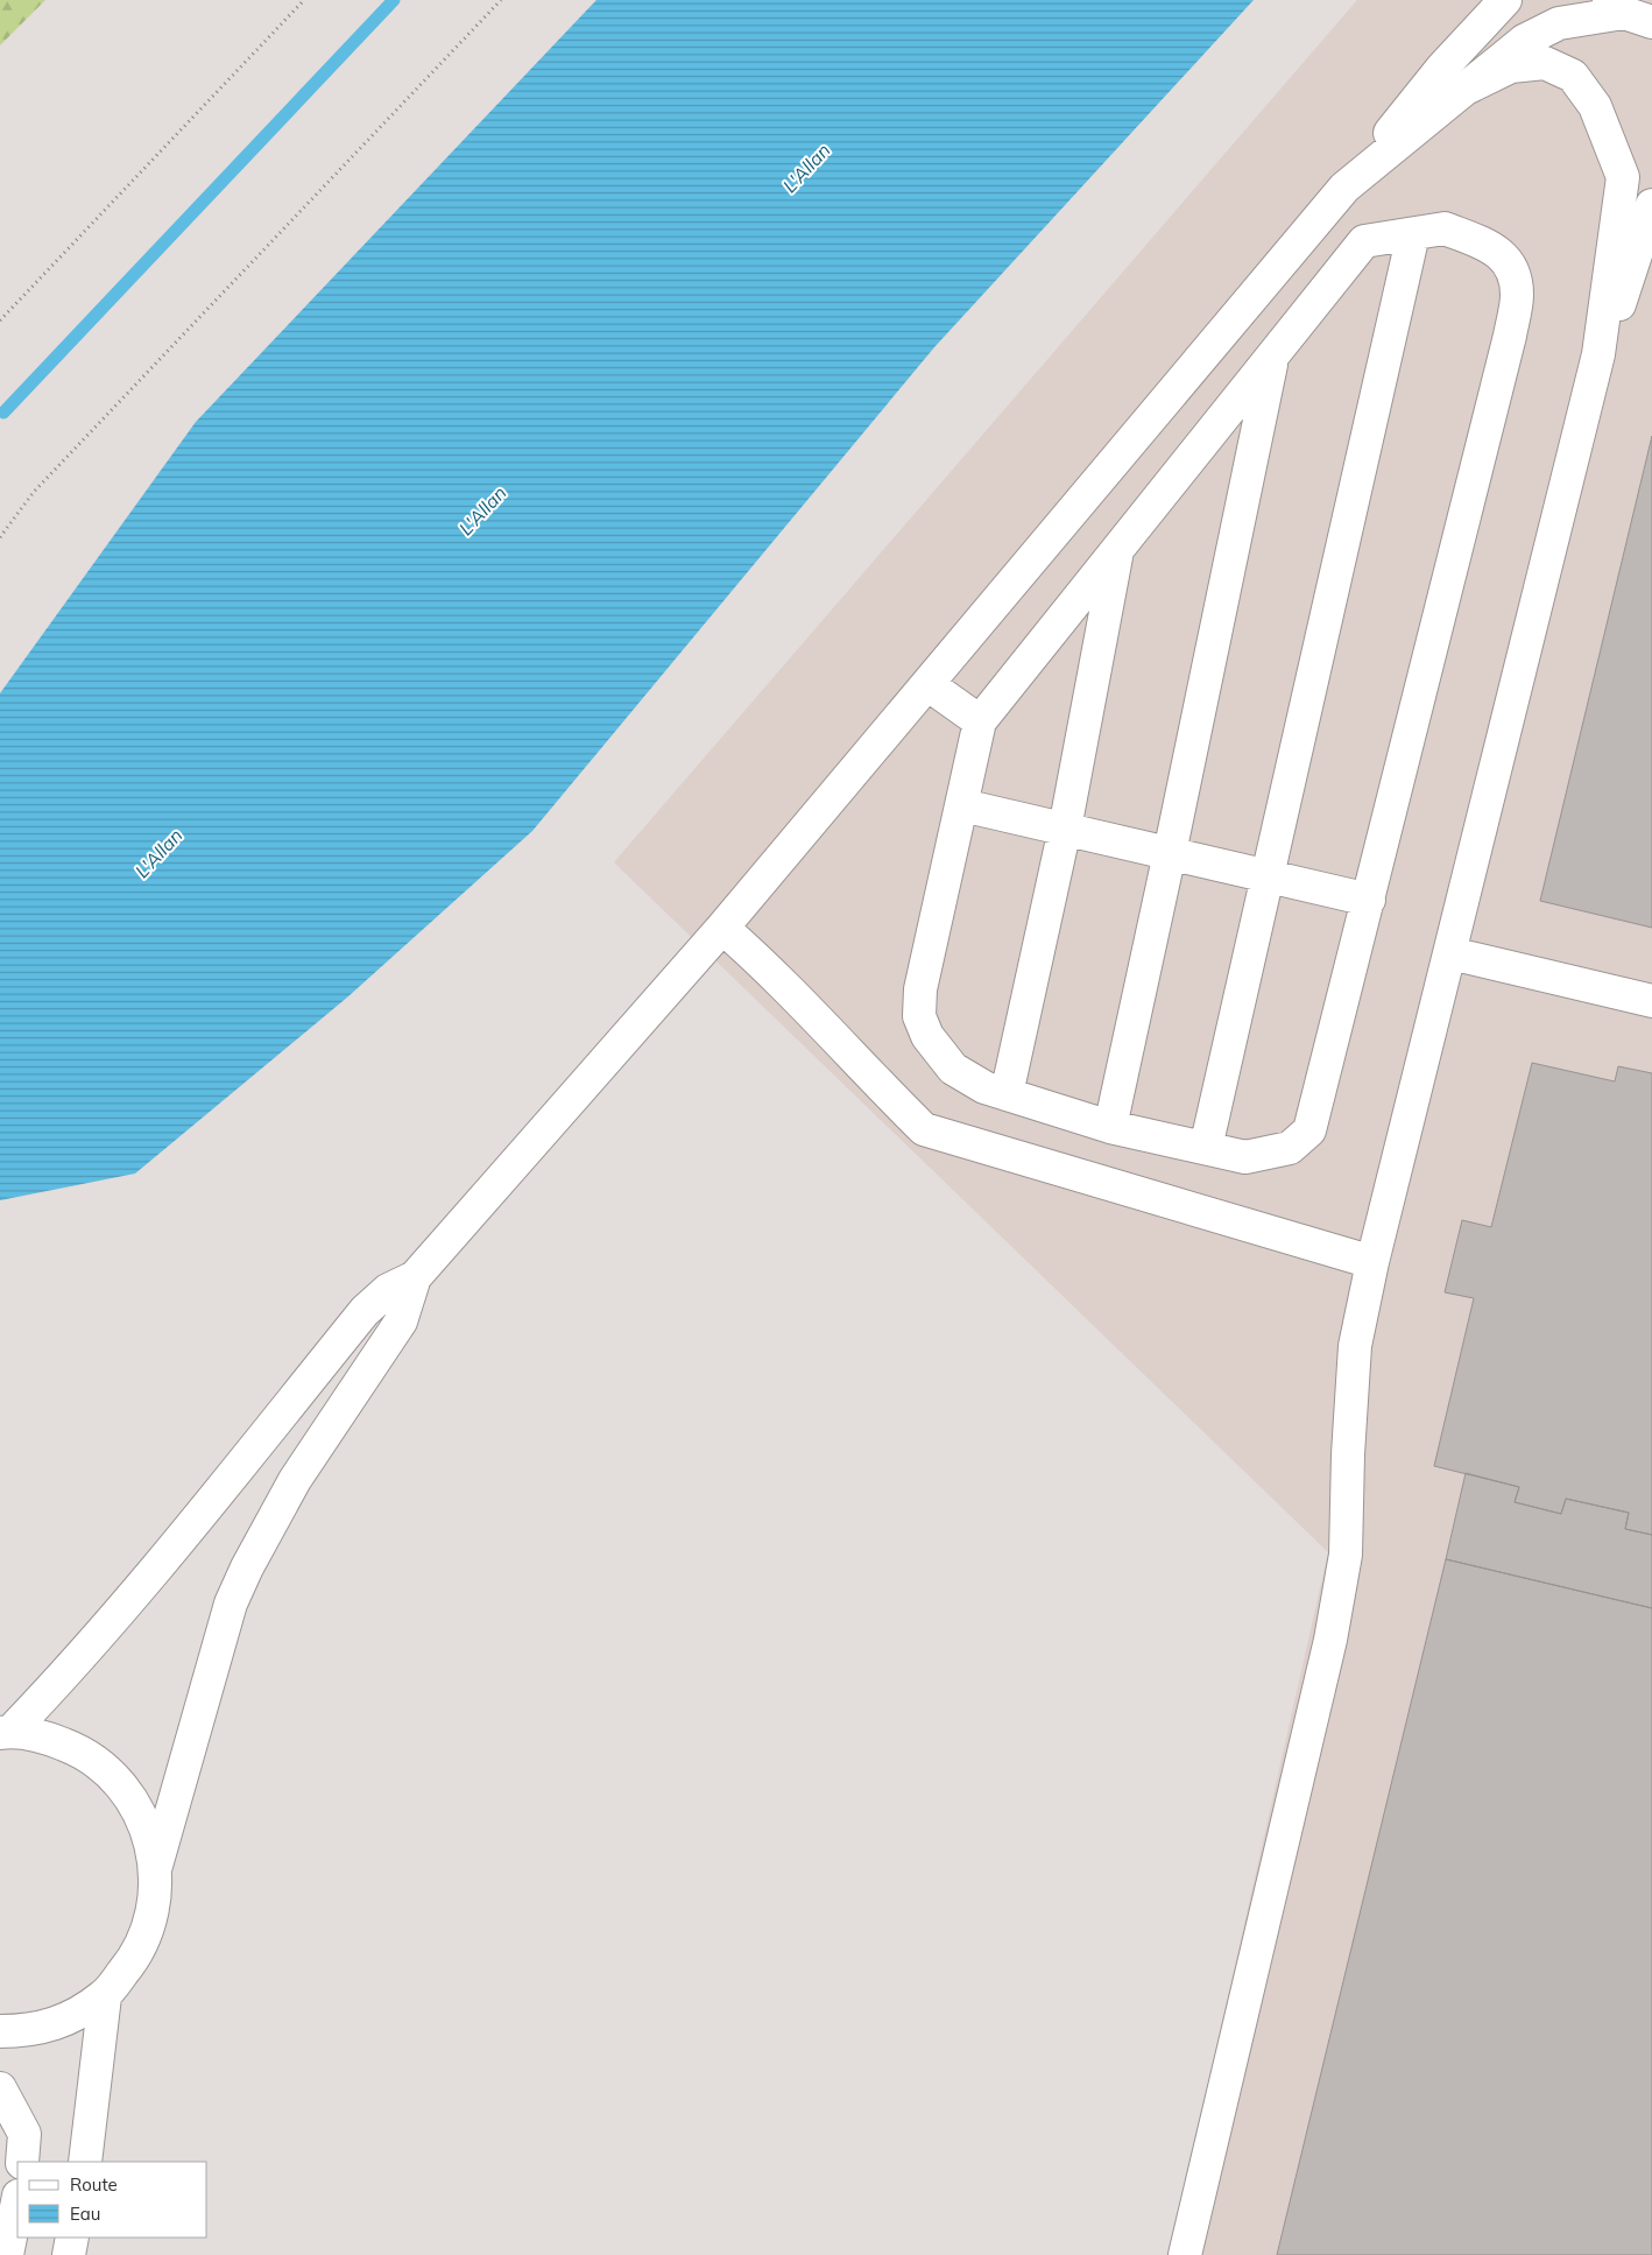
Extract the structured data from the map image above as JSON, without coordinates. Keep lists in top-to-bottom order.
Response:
{
  "water": ["L'Allan"],
  "legend": ["Route", "Eau"]
}
